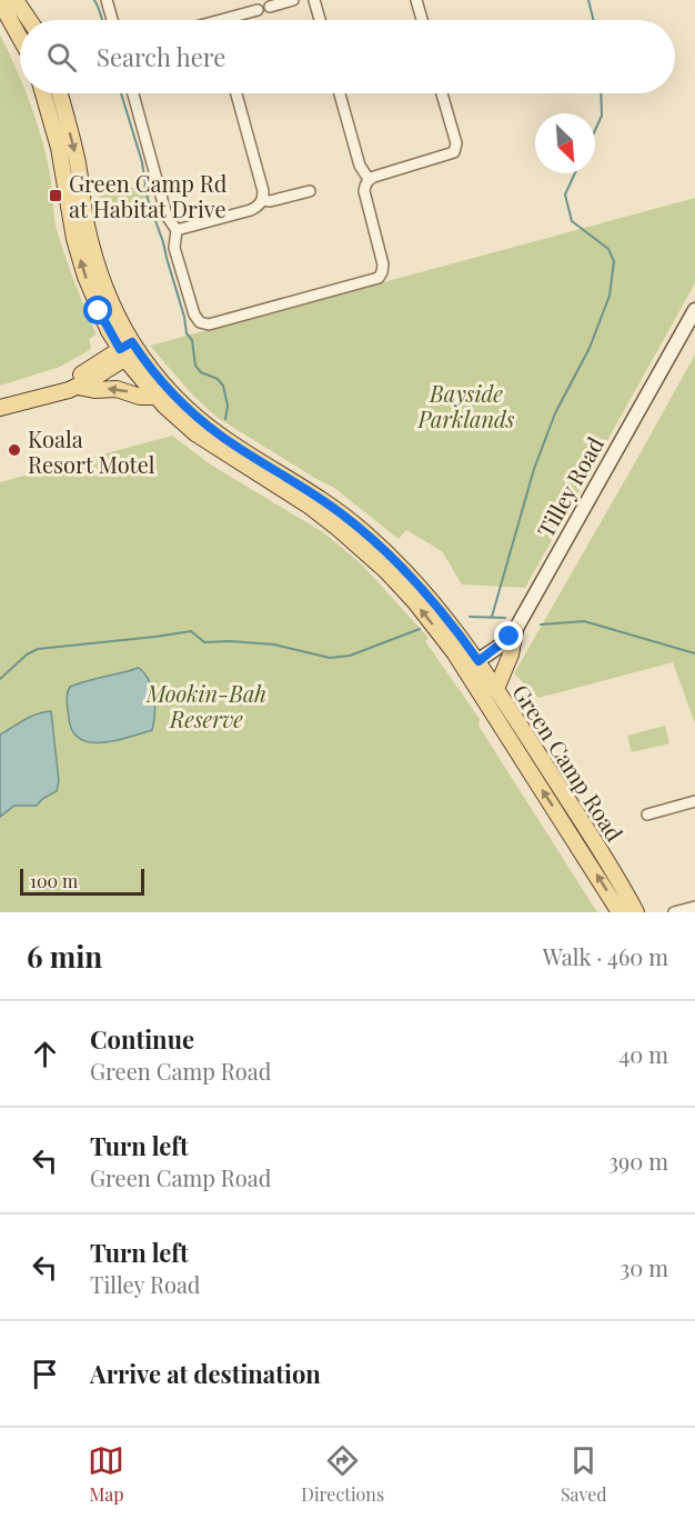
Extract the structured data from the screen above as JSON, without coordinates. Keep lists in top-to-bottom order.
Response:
{
  "streets": {
    "main road": ["Tilley Road", "Green Camp Road"]
  },
  "crossings": [
    ["Tilley Road", "Green Camp Road"]
  ],
  "parks": ["Bayside Parklands", "Mookin-Bah Reserve"],
  "places": {
    "transit": ["Green Camp Rd at Habitat Drive"],
    "other": ["Koala Resort Motel"]
  },
  "scale_bar": "100 m",
  "north": "bottom right",
  "page": {
    "search": "Search here",
    "scale": "100 m",
    "heading": ["6 min", "Walk · 460 m"],
    "list": [
      ["Continue", "Green Camp Road", "40 m"],
      ["Turn left", "Green Camp Road", "390 m"],
      ["Turn left", "Tilley Road", "30 m"],
      "Arrive at destination"
    ],
    "nav": ["Map", "Directions", "Saved"]
  }
}
